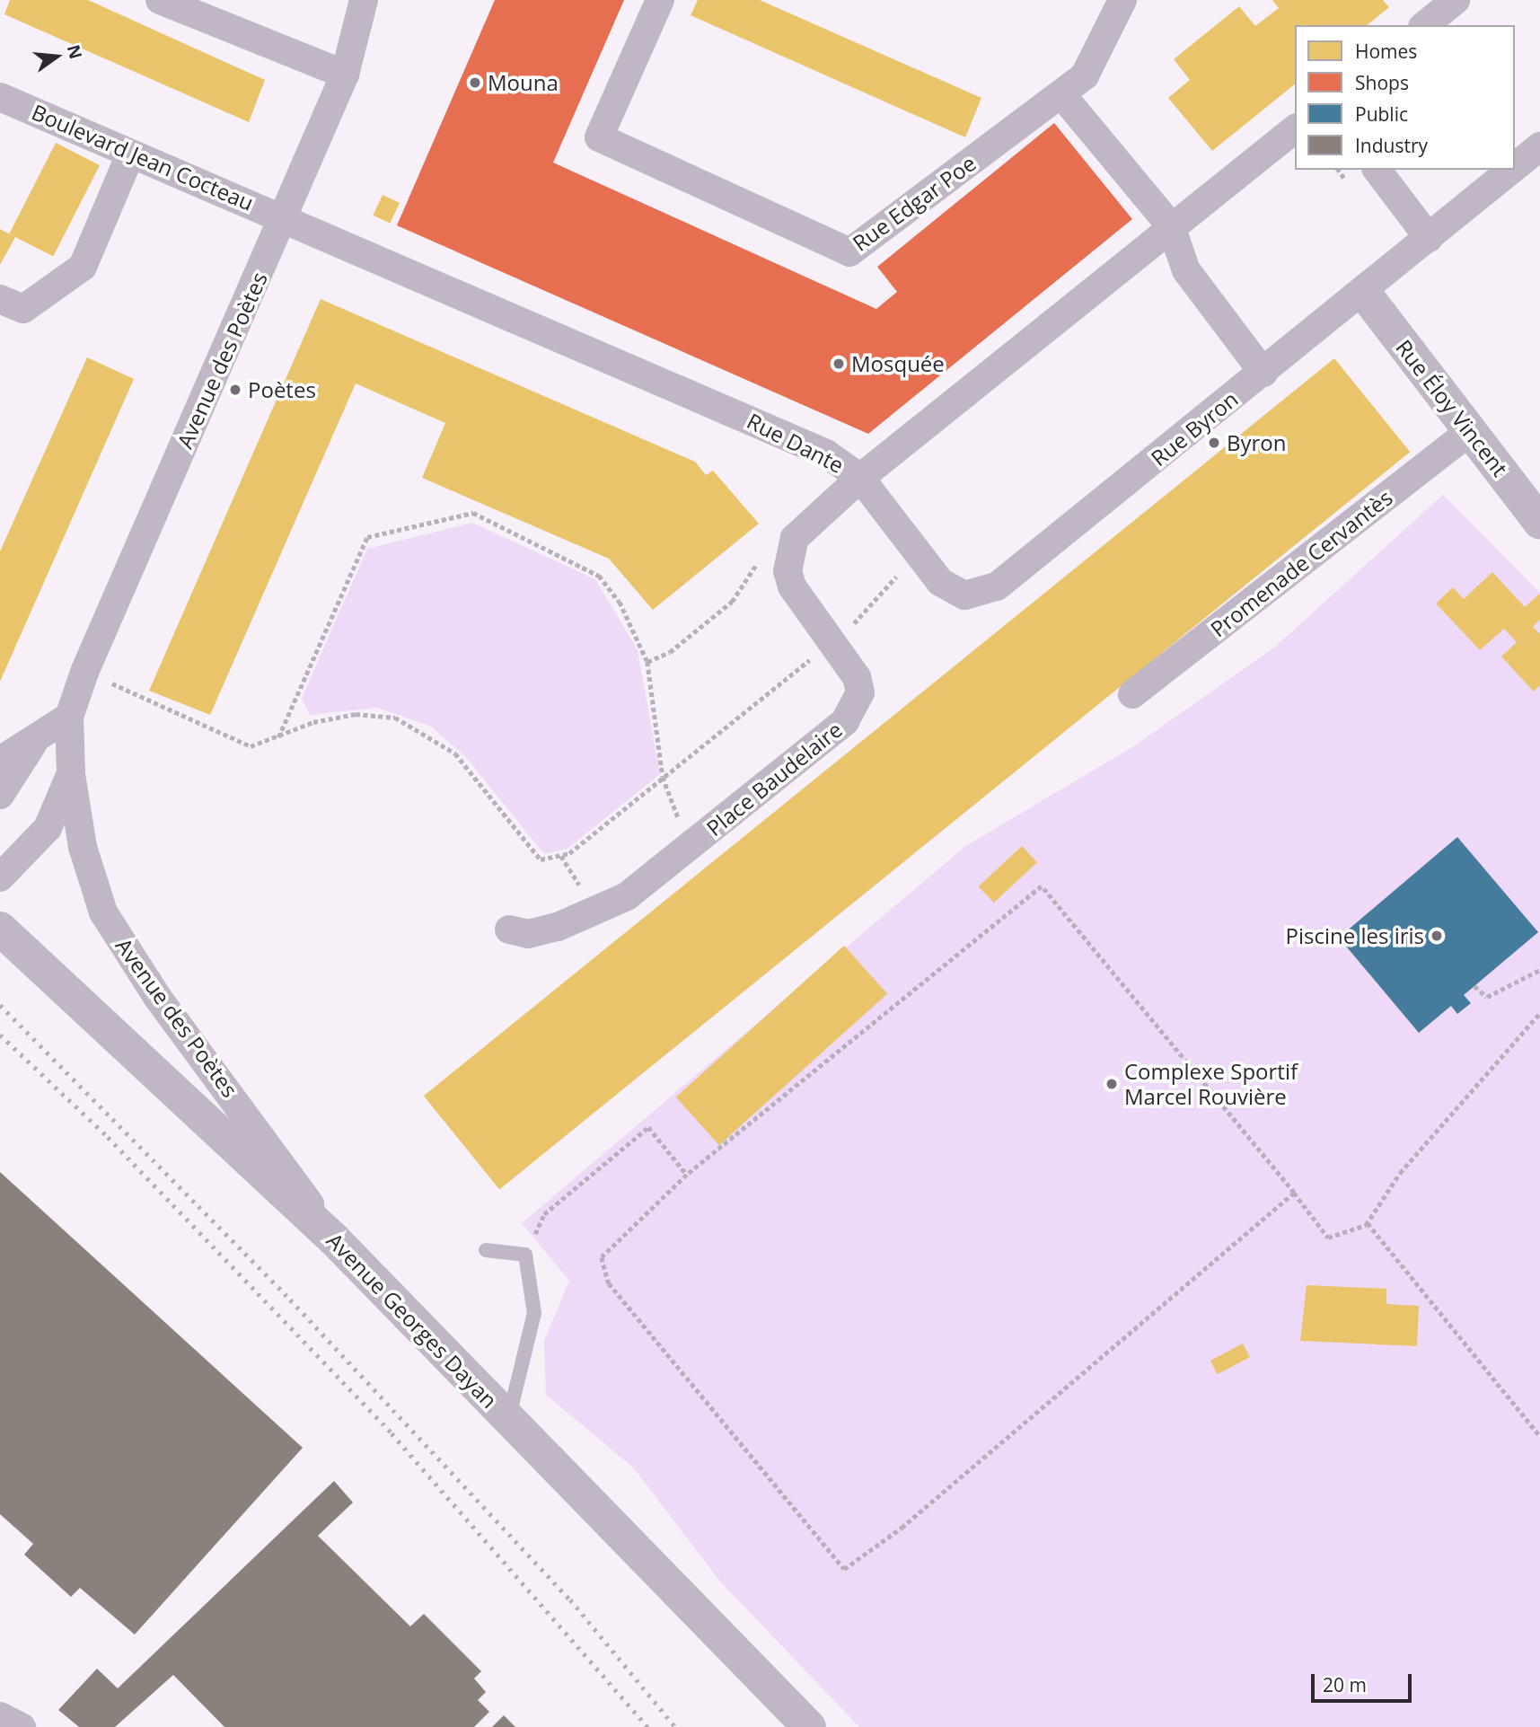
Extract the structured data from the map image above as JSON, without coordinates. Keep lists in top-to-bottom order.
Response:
{
  "streets": {
    "street": [
      "Boulevard Jean Cocteau",
      "Rue Edgar Poe",
      "Avenue des Poètes",
      "Rue Éloy Vincent",
      "Rue Byron",
      "Rue Dante",
      "Promenade Cervantès",
      "Place Baudelaire",
      "Avenue Georges Dayan"
    ]
  },
  "crossings": [
    ["Boulevard Jean Cocteau", "Avenue des Poètes"],
    ["Boulevard Jean Cocteau", "Rue Dante"],
    ["Avenue des Poètes", "Rue Dante"],
    ["Avenue des Poètes", "Avenue Georges Dayan"],
    ["Rue Éloy Vincent", "Rue Byron"],
    ["Rue Éloy Vincent", "Promenade Cervantès"],
    ["Rue Byron", "Rue Dante"]
  ],
  "places": [
    "Mouna",
    "Mosquée",
    "Poètes",
    "Byron",
    "Piscine les iris",
    "Complexe Sportif Marcel Rouvière"
  ],
  "legend": [
    "Homes",
    "Shops",
    "Public",
    "Industry"
  ],
  "scale_bar": "20 m",
  "north": "right"
}
